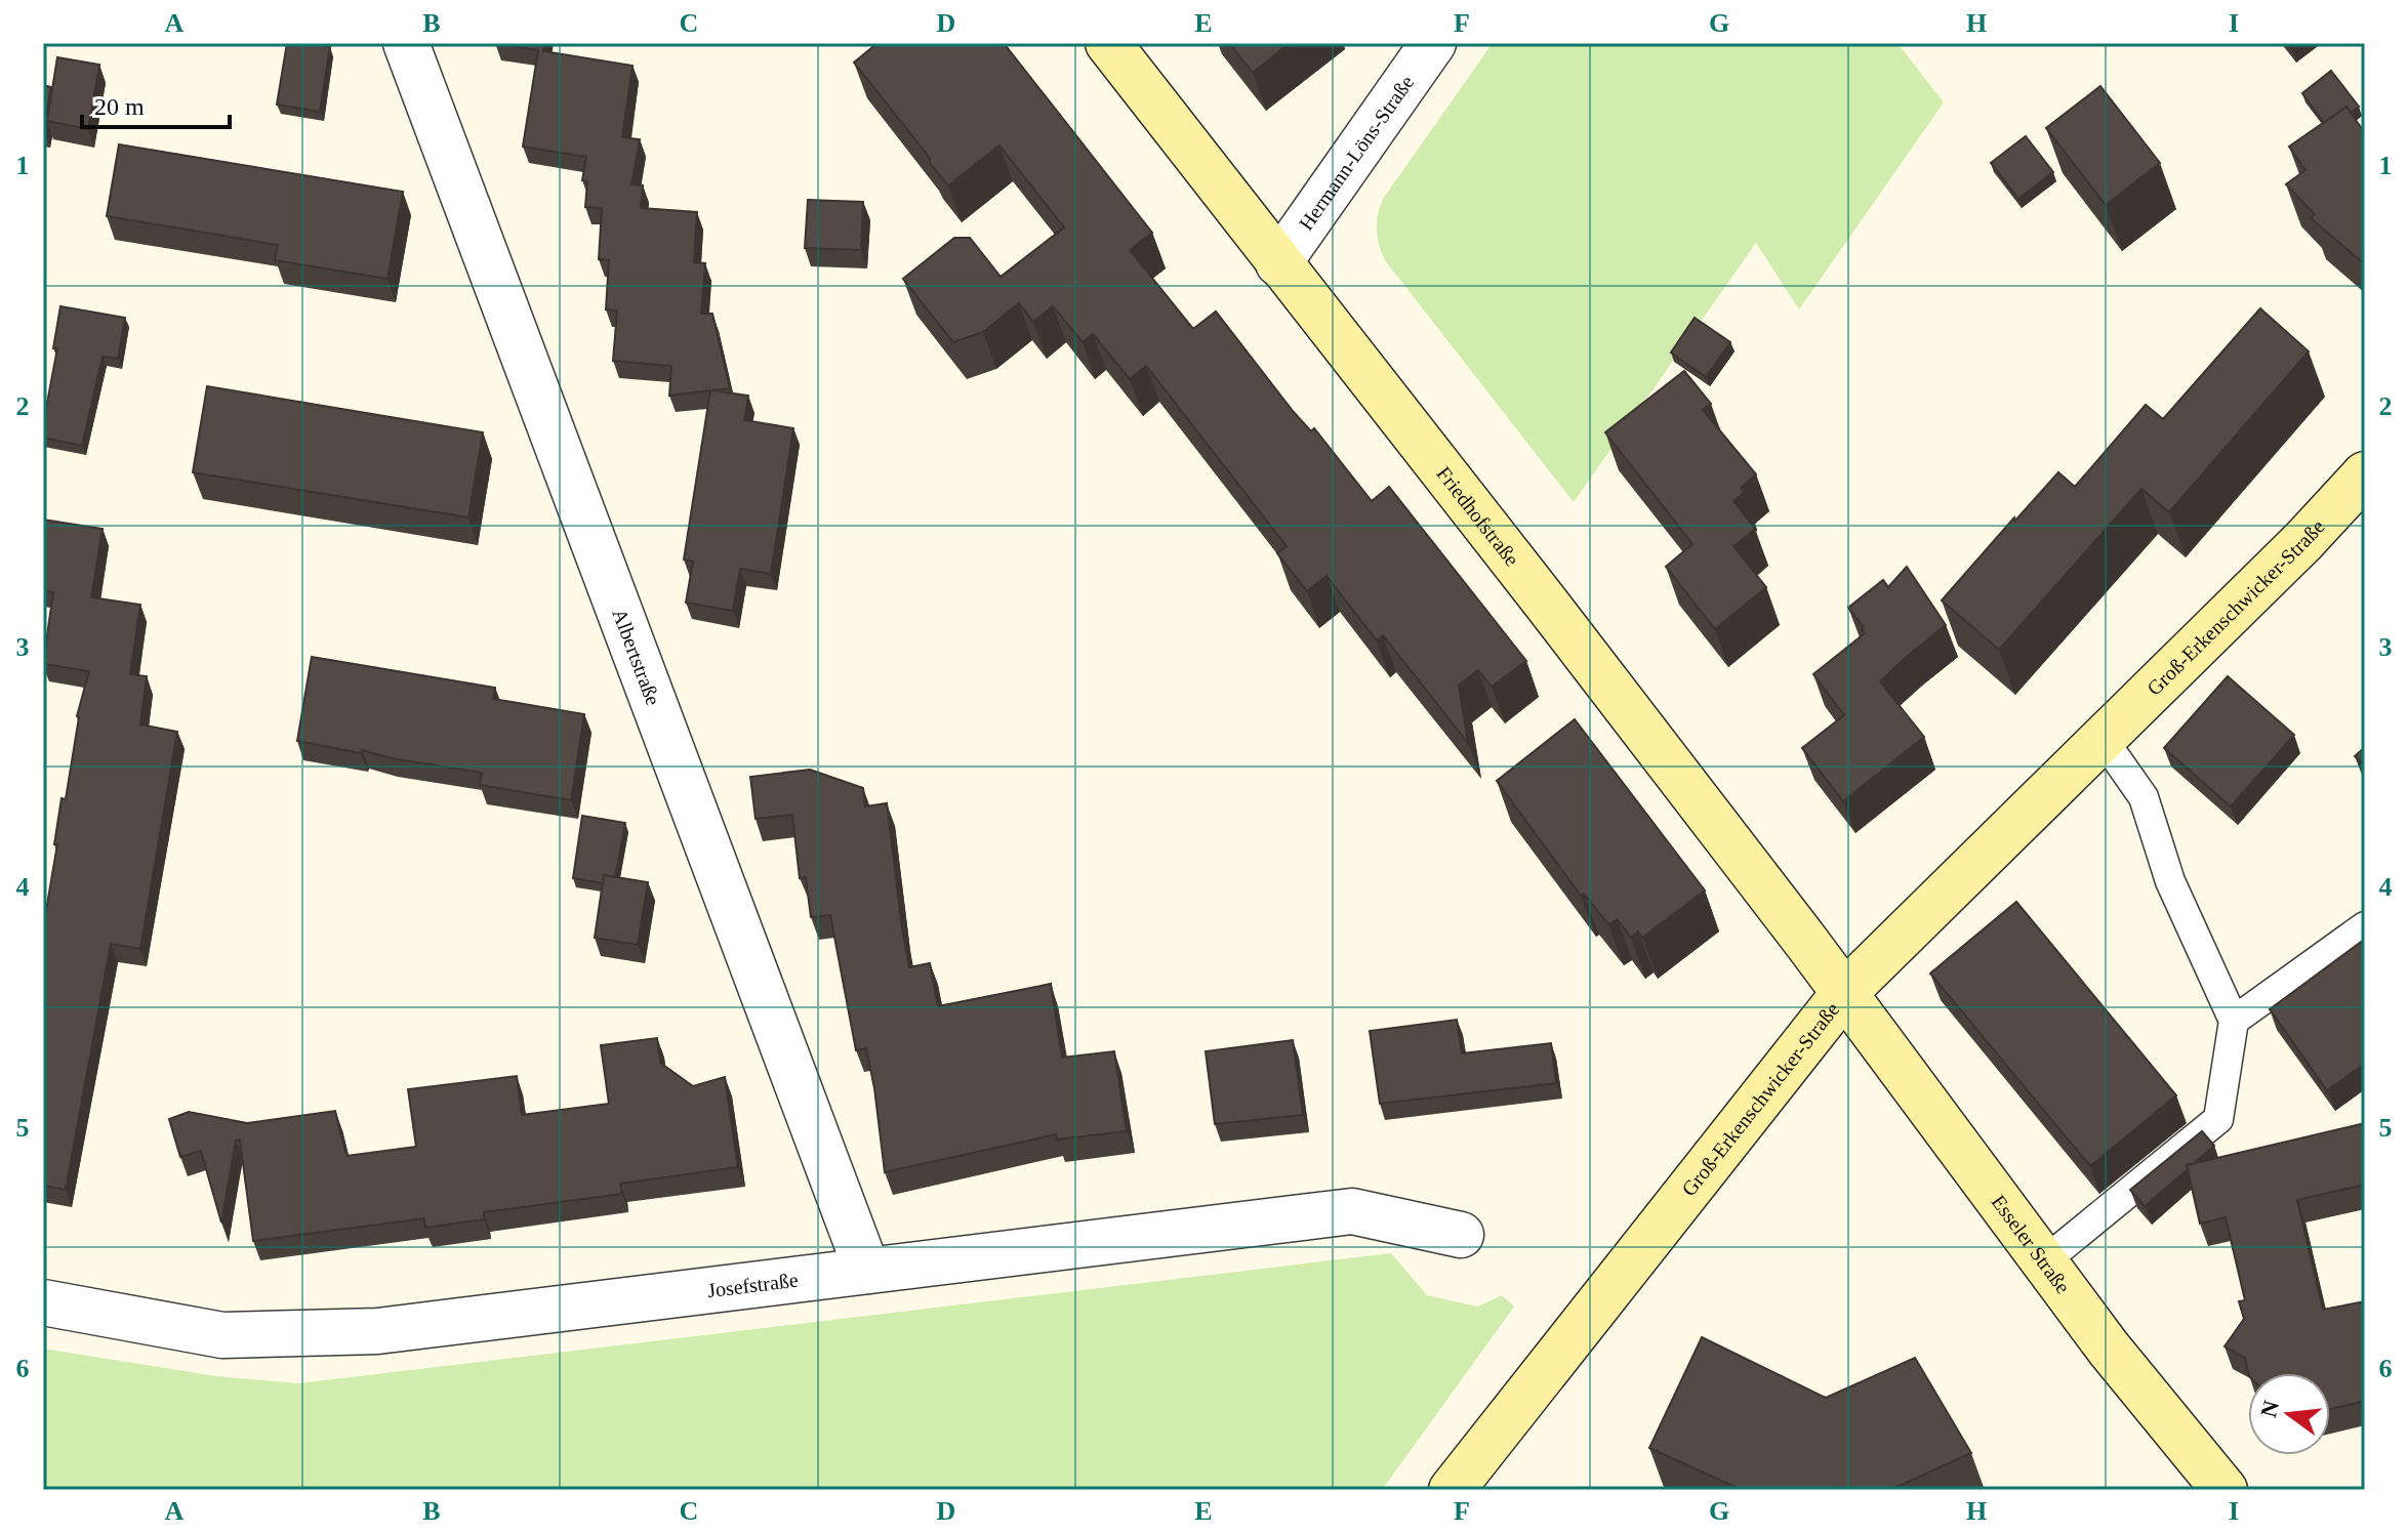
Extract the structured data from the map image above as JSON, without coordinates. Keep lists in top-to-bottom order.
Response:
{
  "streets": {
    "main road": ["Friedhofstraße", "Groß-Erkenschwicker-Straße", "Esseler Straße"],
    "street": ["Hermann-Löns-Straße", "Albertstraße", "Josefstraße"]
  },
  "crossings": [
    ["Hermann-Löns-Straße", "Friedhofstraße"],
    ["Friedhofstraße", "Groß-Erkenschwicker-Straße"],
    ["Friedhofstraße", "Esseler Straße"],
    ["Groß-Erkenschwicker-Straße", "Esseler Straße"],
    ["Albertstraße", "Josefstraße"]
  ],
  "scale_bar": "20 m",
  "north": "left",
  "grid": {
    "columns": [
      "A",
      "B",
      "C",
      "D",
      "E",
      "F",
      "G",
      "H",
      "I"
    ],
    "rows": [
      "1",
      "2",
      "3",
      "4",
      "5",
      "6"
    ]
  }
}
